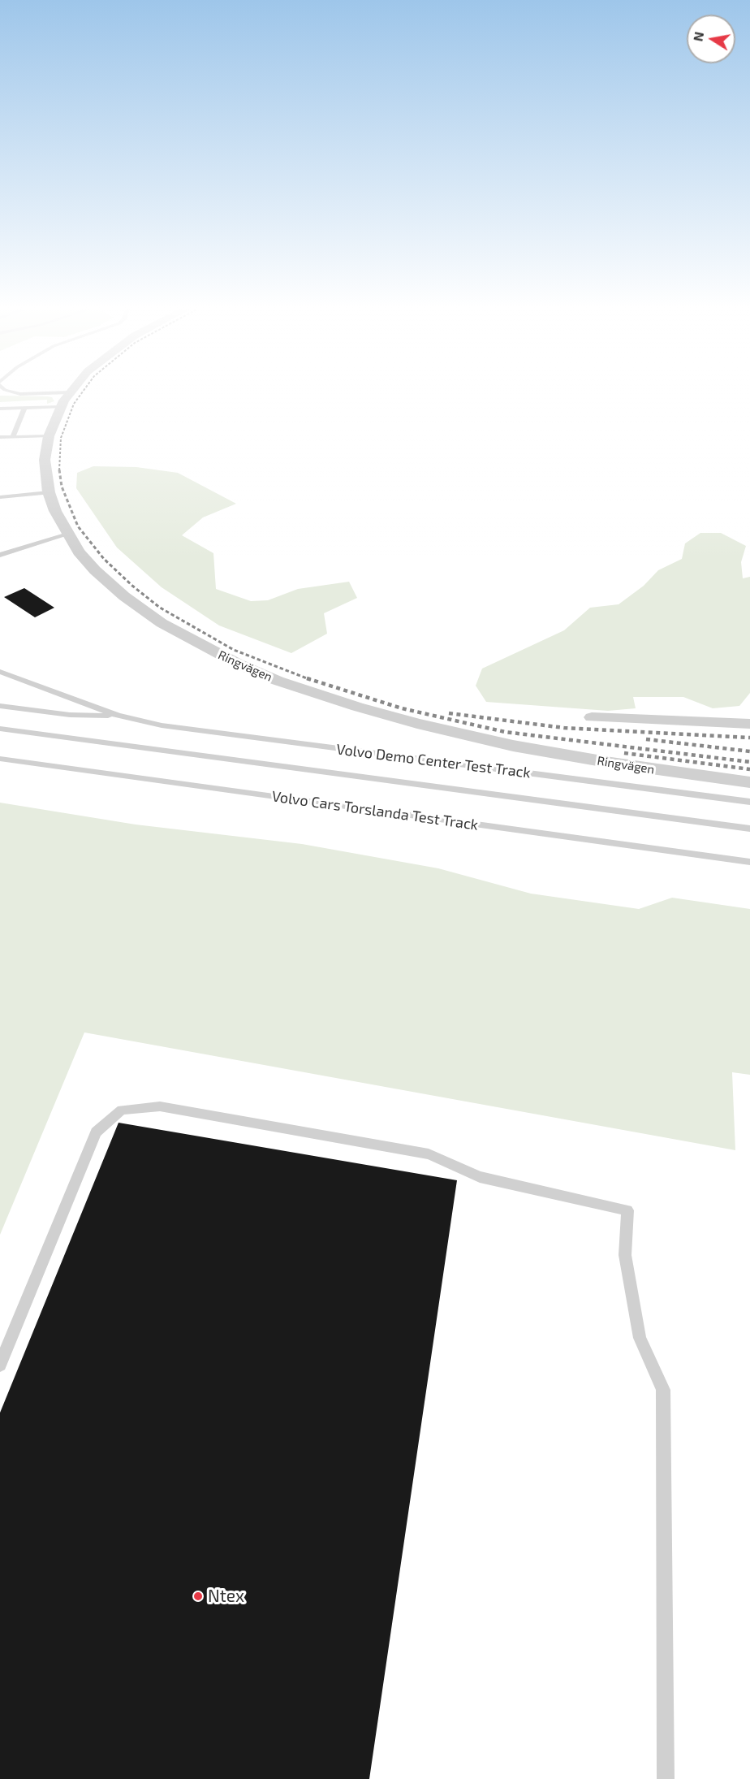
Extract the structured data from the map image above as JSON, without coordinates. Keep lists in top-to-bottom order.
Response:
{
  "streets": {
    "street": ["Ringvägen"],
    "lane": ["Volvo Demo Center Test Track", "Volvo Cars Torslanda Test Track"]
  },
  "places": ["Ntex"],
  "north": "left"
}
